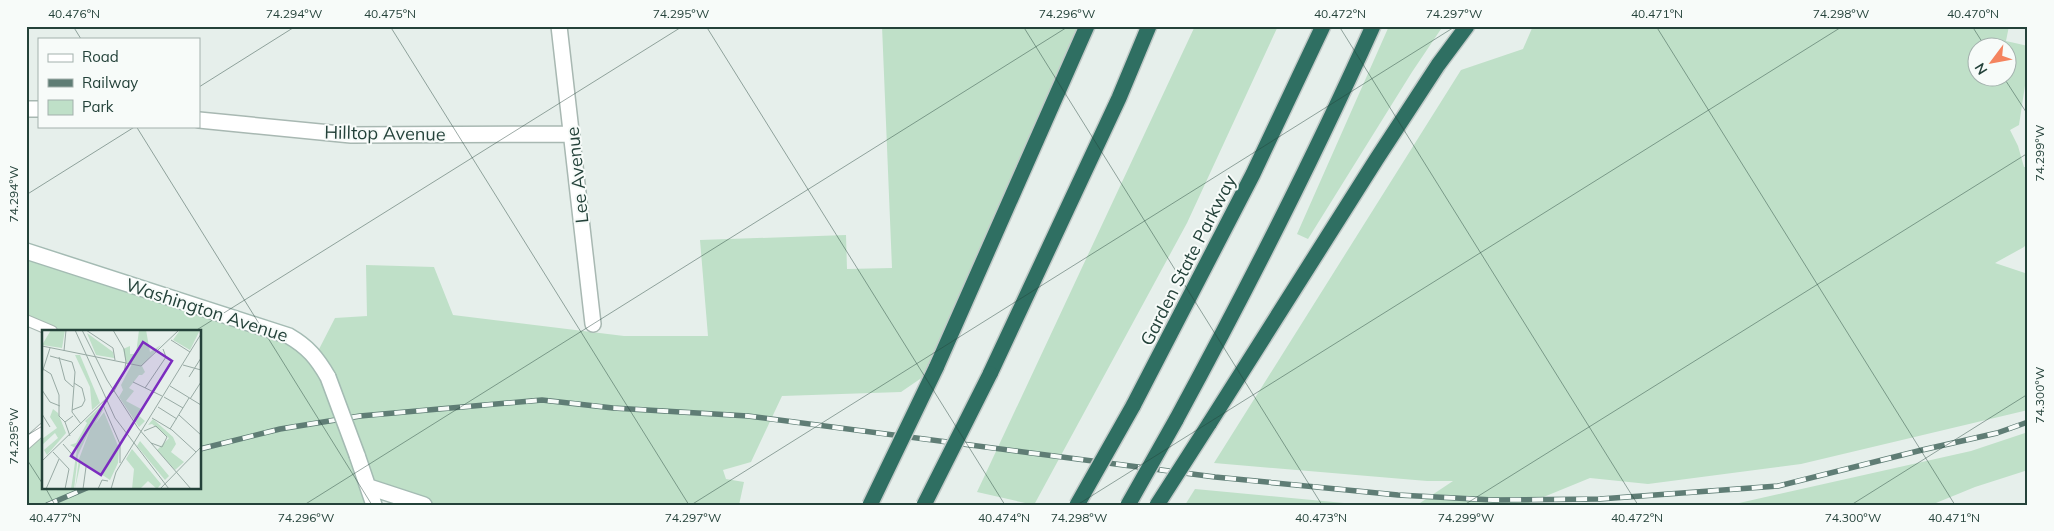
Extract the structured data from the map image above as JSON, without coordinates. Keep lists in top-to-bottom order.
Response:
{
  "streets": {
    "highway": ["Garden State Parkway"],
    "street": ["Hilltop Avenue", "Lee Avenue", "Washington Avenue"]
  },
  "crossings": [
    ["Hilltop Avenue", "Lee Avenue"]
  ],
  "legend": ["Road", "Railway", "Park"],
  "north": "bottom left",
  "coordinates": [
    "40.476°N",
    "74.294°W",
    "40.475°N",
    "74.295°W",
    "74.296°W",
    "40.472°N",
    "74.297°W",
    "40.471°N",
    "74.298°W",
    "40.470°N",
    "74.299°W",
    "74.300°W",
    "40.477°N",
    "40.474°N",
    "40.473°N"
  ]
}
